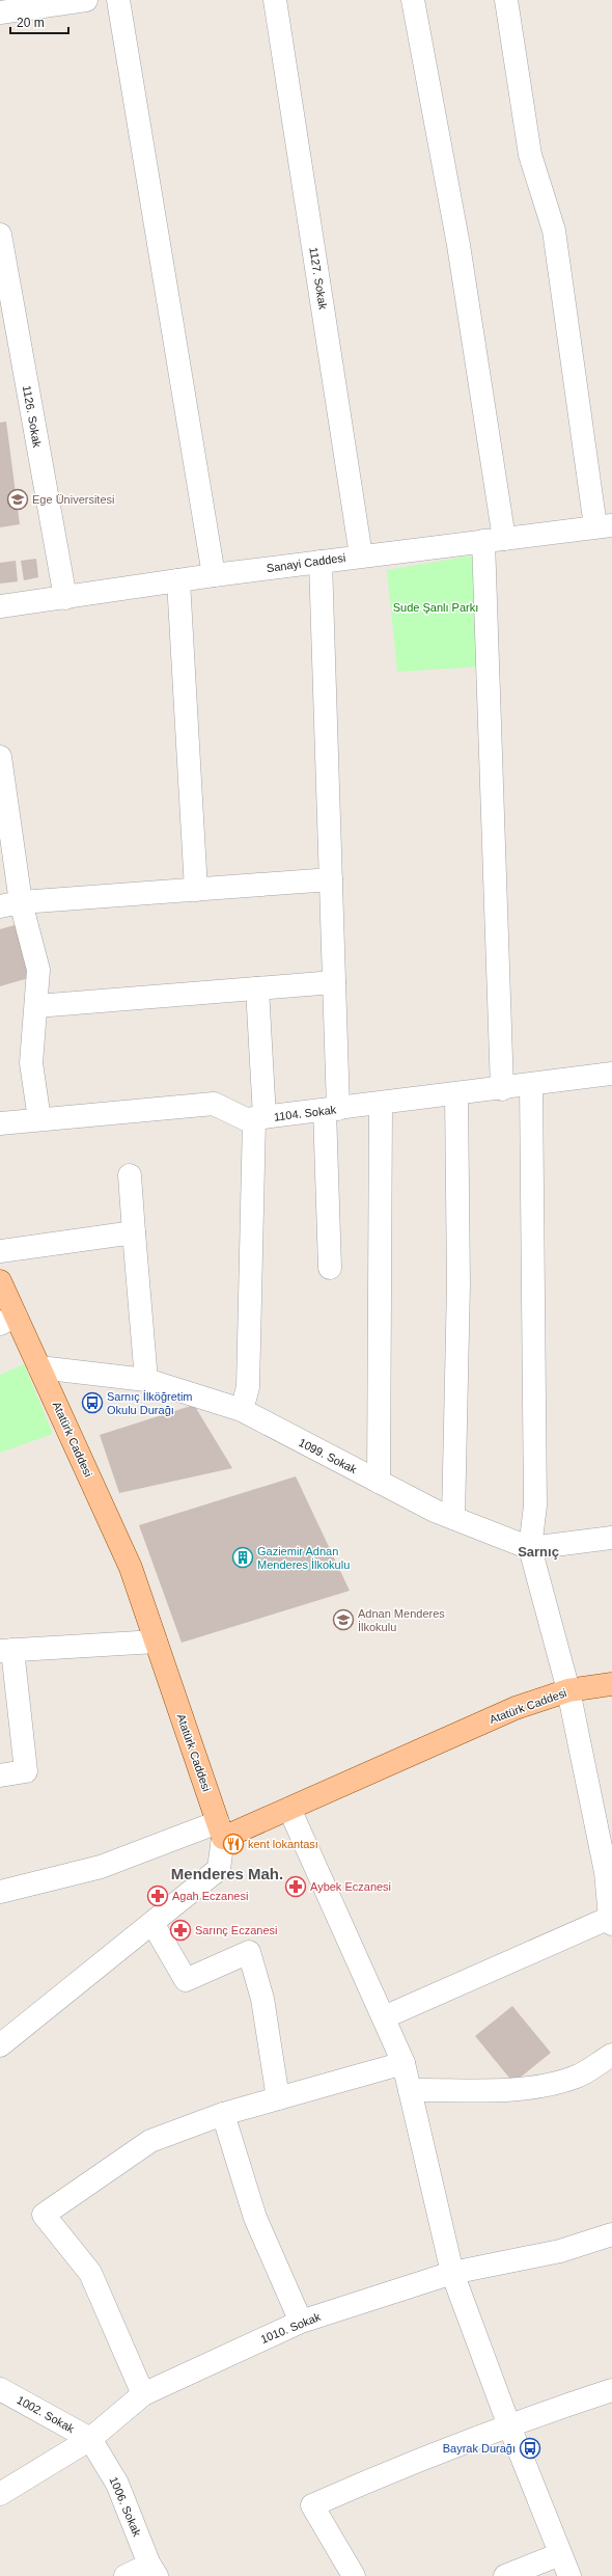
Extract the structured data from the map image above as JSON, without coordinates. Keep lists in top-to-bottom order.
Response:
{
  "streets": {
    "main road": ["Atatürk Caddesi"],
    "street": [
      "1127. Sokak",
      "1126. Sokak",
      "Sanayi Caddesi",
      "1104. Sokak",
      "1099. Sokak",
      "1010. Sokak",
      "1002. Sokak",
      "1006. Sokak"
    ]
  },
  "crossings": [
    ["1127. Sokak", "Sanayi Caddesi"],
    ["1126. Sokak", "Sanayi Caddesi"],
    ["Atatürk Caddesi", "1099. Sokak"],
    ["1010. Sokak", "1002. Sokak"],
    ["1010. Sokak", "1006. Sokak"],
    ["1002. Sokak", "1006. Sokak"]
  ],
  "districts": ["Sarnıç", "Menderes Mah."],
  "parks": ["Sude Şanlı Parkı"],
  "places": {
    "school or university": ["Ege Üniversitesi", "Adnan Menderes İlkokulu"],
    "bus stop": ["Sarnıç İlköğretim Okulu Durağı", "Bayrak Durağı"],
    "building": ["Gaziemir Adnan Menderes İlkokulu"],
    "restaurant": ["kent lokantası"],
    "pharmacy": ["Aybek Eczanesi", "Agah Eczanesi", "Sarınç Eczanesi"]
  },
  "scale_bar": "20 m"
}
